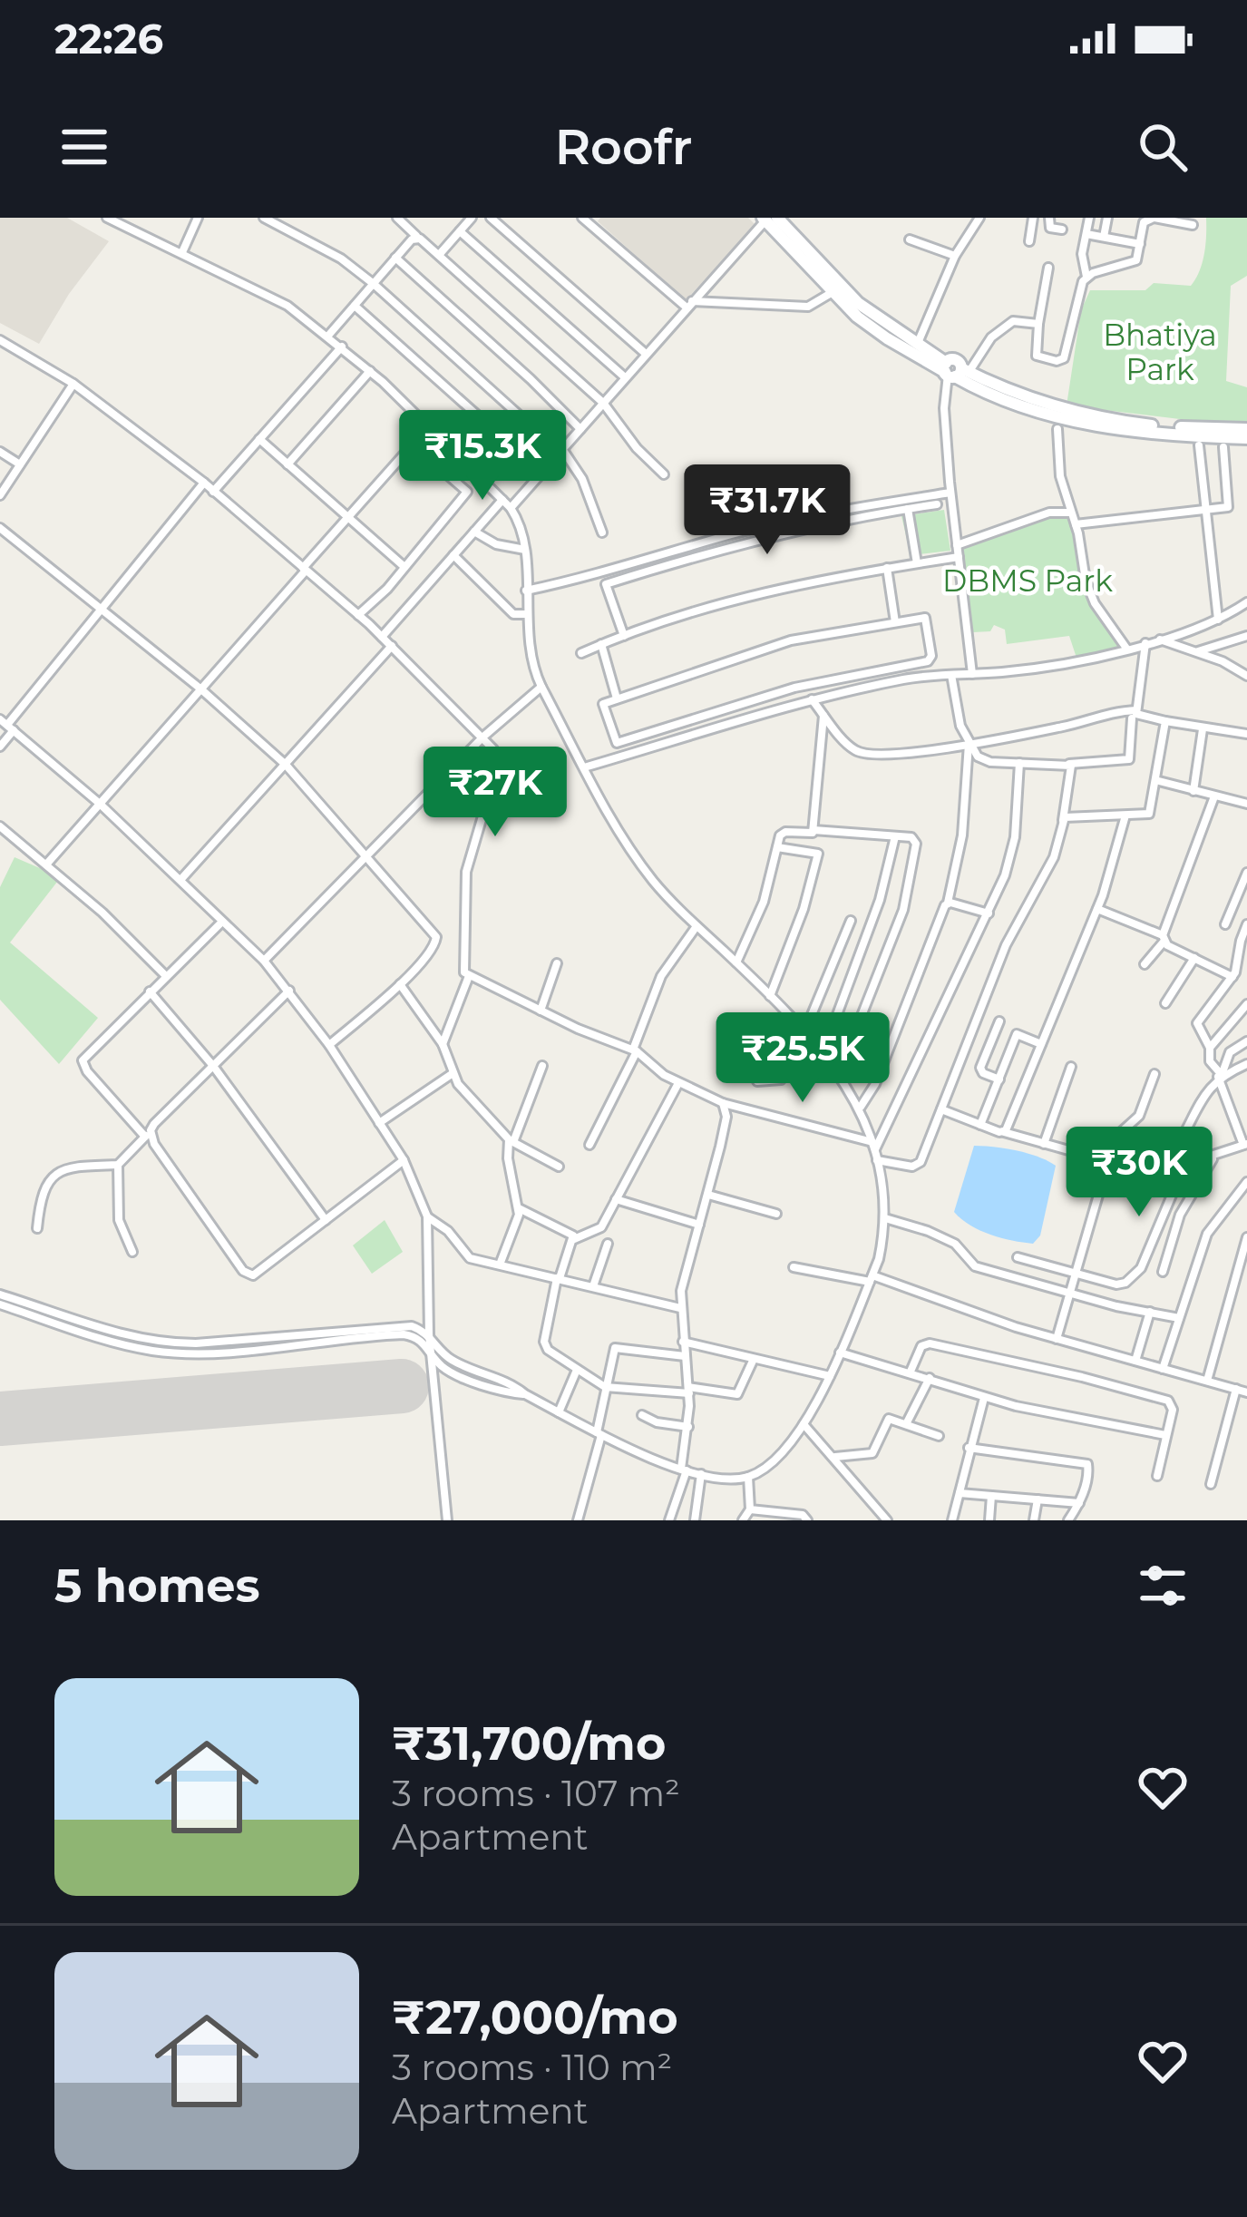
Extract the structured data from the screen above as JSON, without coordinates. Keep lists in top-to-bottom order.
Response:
{
  "parks": ["Bhatiya Park", "DBMS Park"],
  "page": {
    "status": "22:26",
    "header": "Roofr",
    "price": [
      "₹15.3K",
      "₹31.7K",
      "₹27K",
      "₹25.5K",
      "₹30K"
    ],
    "heading": "5 homes",
    "list": [
      {
        "name": "₹31,700/mo",
        "note": "3 rooms · 107 m² · Apartment"
      },
      {
        "name": "₹27,000/mo",
        "note": "3 rooms · 110 m² · Apartment"
      }
    ]
  }
}
